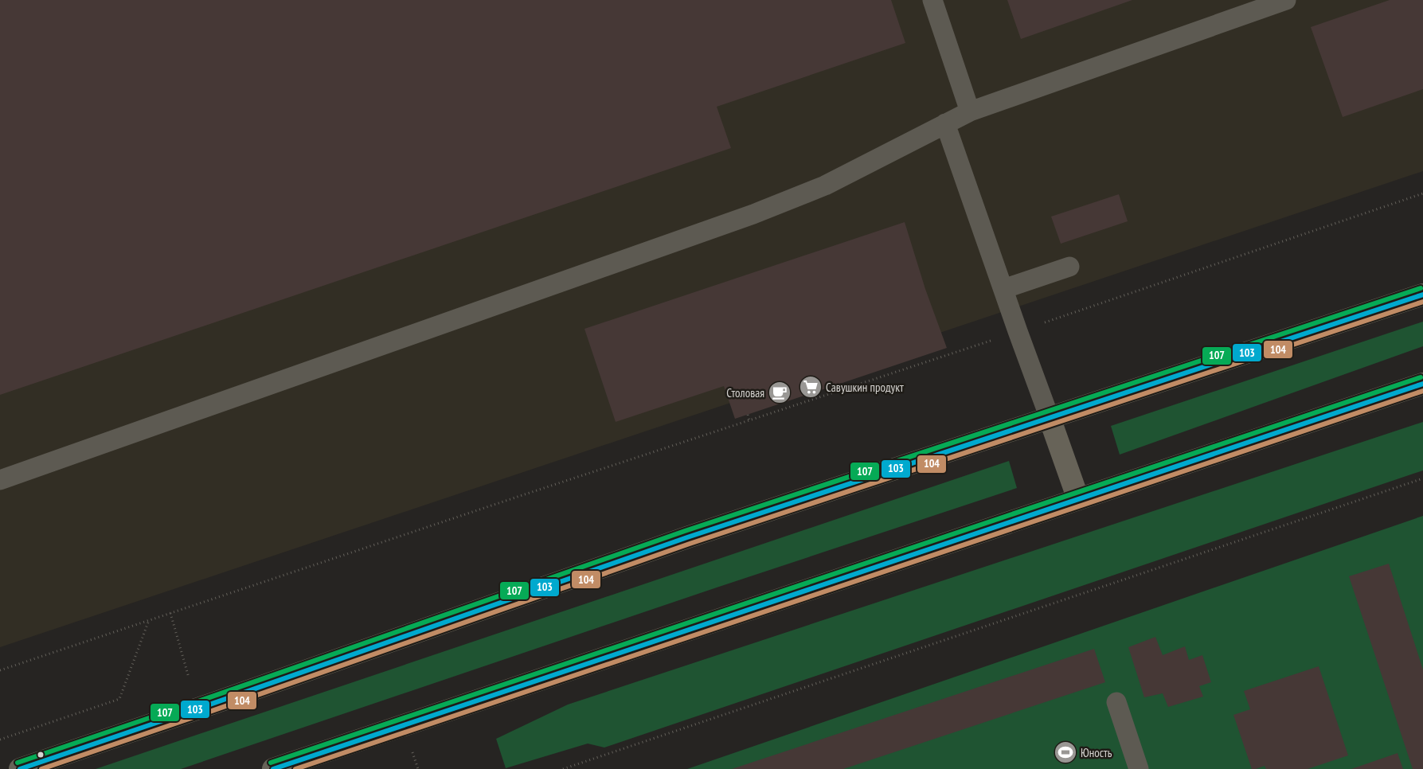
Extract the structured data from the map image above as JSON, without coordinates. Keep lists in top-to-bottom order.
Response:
{
  "places": {
    "supermarket": ["Савушкин продукт"],
    "cafe": ["Столовая"],
    "sports": ["Юность"]
  },
  "lines": ["transit line 107", "transit line 103", "transit line 104"]
}
